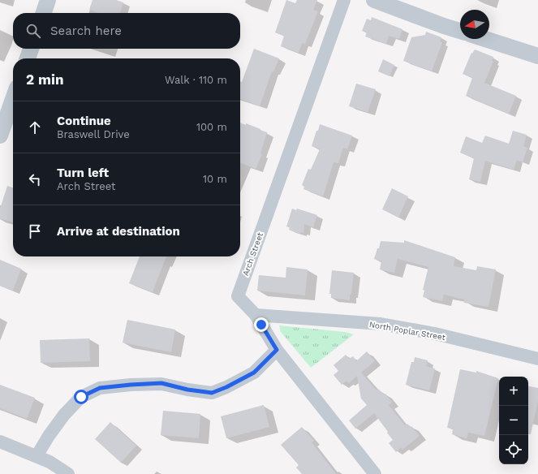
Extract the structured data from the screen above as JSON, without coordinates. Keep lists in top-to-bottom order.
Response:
{
  "streets": {
    "street": ["Arch Street", "North Poplar Street"]
  },
  "crossings": [
    ["Arch Street", "North Poplar Street"]
  ],
  "north": "left",
  "page": {
    "search": "Search here",
    "heading": ["2 min", "Walk · 110 m"],
    "list": [
      ["Continue", "Braswell Drive", "100 m"],
      ["Turn left", "Arch Street", "10 m"],
      "Arrive at destination"
    ],
    "map_buttons": ["+", "−"]
  }
}
